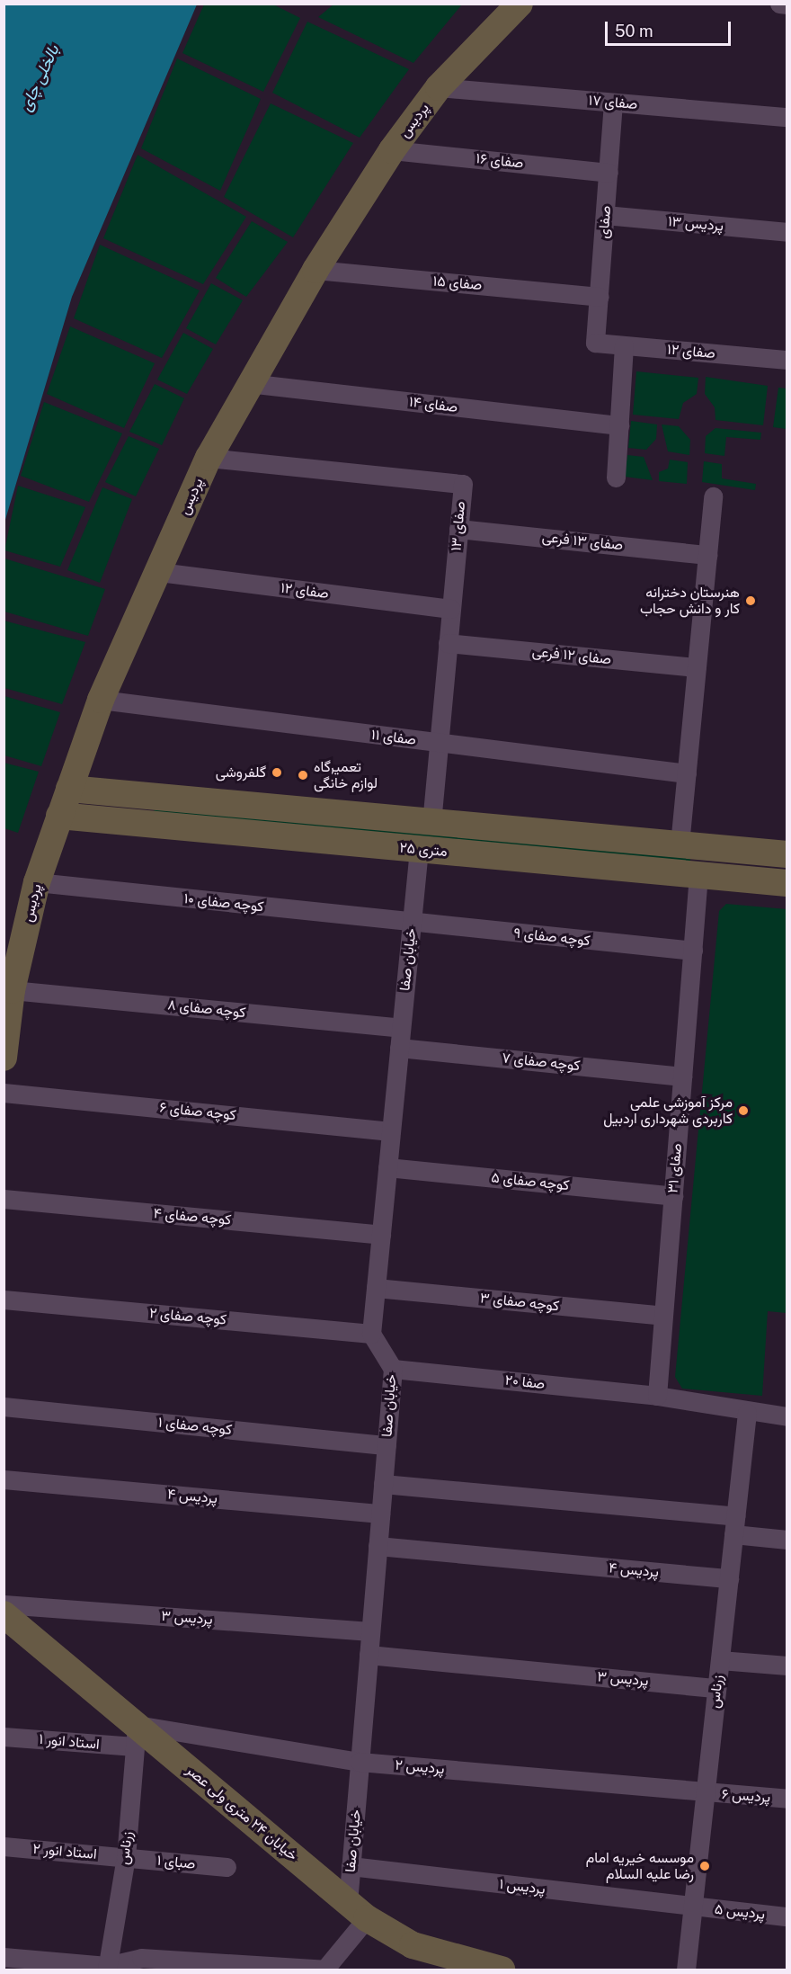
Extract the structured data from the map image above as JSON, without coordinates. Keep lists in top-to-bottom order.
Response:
{
  "streets": {
    "street": [
      "صفای ۱۷",
      "پردیس",
      "صفای ۱۶",
      "صفای",
      "پردیس ۱۳",
      "صفای ۱۵",
      "صفای ۱۲",
      "صفای ۱۴",
      "صفای ۱۳",
      "صفای ۱۳ فرعی",
      "صفای ۱۲ فرعی",
      "صفای ۱۱",
      "۲۵ متری",
      "کوچه صفای ۱۰",
      "کوچه صفای ۹",
      "خیابان صفا",
      "کوچه صفای ۸",
      "کوچه صفای ۷",
      "کوچه صفای ۶",
      "صفای ۳۱",
      "کوچه صفای ۵",
      "کوچه صفای ۴",
      "کوچه صفای ۳",
      "کوچه صفای ۲",
      "صفا ۲۰",
      "کوچه صفای ۱",
      "پردیس ۴",
      "پردیس ۳",
      "زرناس",
      "استاد انور ۱",
      "پردیس ۲",
      "پردیس ۶",
      "خیابان ۲۴ متری ولی عصر",
      "استاد انور ۲",
      "صبای ۱",
      "پردیس ۱",
      "پردیس ۵"
    ]
  },
  "crossings": [
    ["صفای ۱۷", "پردیس"],
    ["صفای ۱۷", "صفای"],
    ["پردیس", "صفای ۱۶"],
    ["پردیس", "صفای ۱۵"],
    ["پردیس", "صفای ۱۲"],
    ["پردیس", "صفای ۱۴"],
    ["پردیس", "صفای ۱۳"],
    ["پردیس", "صفای ۱۱"],
    ["پردیس", "۲۵ متری"],
    ["پردیس", "کوچه صفای ۱۰"],
    ["پردیس", "کوچه صفای ۸"],
    ["صفای ۱۶", "صفای"],
    ["صفای", "پردیس ۱۳"],
    ["صفای", "صفای ۱۵"],
    ["صفای", "صفای ۱۲"],
    ["صفای ۱۲", "صفای ۱۳"],
    ["صفای ۱۳", "صفای ۱۳ فرعی"],
    ["صفای ۱۳", "صفای ۱۲ فرعی"],
    ["صفای ۱۳", "صفای ۱۱"],
    ["صفای ۱۳", "۲۵ متری"],
    ["۲۵ متری", "خیابان صفا"],
    ["۲۵ متری", "صفای ۳۱"],
    ["کوچه صفای ۱۰", "کوچه صفای ۹"],
    ["کوچه صفای ۱۰", "خیابان صفا"],
    ["کوچه صفای ۹", "خیابان صفا"],
    ["کوچه صفای ۹", "صفای ۳۱"],
    ["خیابان صفا", "کوچه صفای ۸"],
    ["خیابان صفا", "کوچه صفای ۷"],
    ["خیابان صفا", "کوچه صفای ۶"],
    ["خیابان صفا", "کوچه صفای ۵"],
    ["خیابان صفا", "کوچه صفای ۴"],
    ["خیابان صفا", "کوچه صفای ۳"],
    ["خیابان صفا", "کوچه صفای ۲"],
    ["خیابان صفا", "صفا ۲۰"],
    ["خیابان صفا", "کوچه صفای ۱"],
    ["خیابان صفا", "پردیس ۴"],
    ["خیابان صفا", "پردیس ۳"],
    ["خیابان صفا", "پردیس ۲"],
    ["خیابان صفا", "خیابان ۲۴ متری ولی عصر"],
    ["خیابان صفا", "پردیس ۱"],
    ["کوچه صفای ۷", "صفای ۳۱"],
    ["صفای ۳۱", "کوچه صفای ۵"],
    ["صفای ۳۱", "کوچه صفای ۳"],
    ["صفای ۳۱", "صفا ۲۰"],
    ["پردیس ۴", "زرناس"],
    ["پردیس ۳", "زرناس"],
    ["زرناس", "استاد انور ۱"],
    ["زرناس", "پردیس ۲"],
    ["زرناس", "پردیس ۶"],
    ["زرناس", "خیابان ۲۴ متری ولی عصر"],
    ["زرناس", "استاد انور ۲"],
    ["زرناس", "صبای ۱"],
    ["زرناس", "پردیس ۱"],
    ["زرناس", "پردیس ۵"],
    ["استاد انور ۱", "پردیس ۲"],
    ["استاد انور ۱", "خیابان ۲۴ متری ولی عصر"],
    ["پردیس ۲", "پردیس ۶"],
    ["پردیس ۲", "خیابان ۲۴ متری ولی عصر"],
    ["استاد انور ۲", "صبای ۱"],
    ["پردیس ۱", "پردیس ۵"]
  ],
  "water": ["بالخلی چای"],
  "places": [
    "هنرستان دخترانه کار و دانش حجاب",
    "گلفروشی",
    "تعمیرگاه لوازم خانگی",
    "مرکز آموزشی علمی کاربردی شهرداری اردبیل",
    "موسسه خیریه امام رضا علیه السلام"
  ],
  "scale_bar": "50 m"
}
